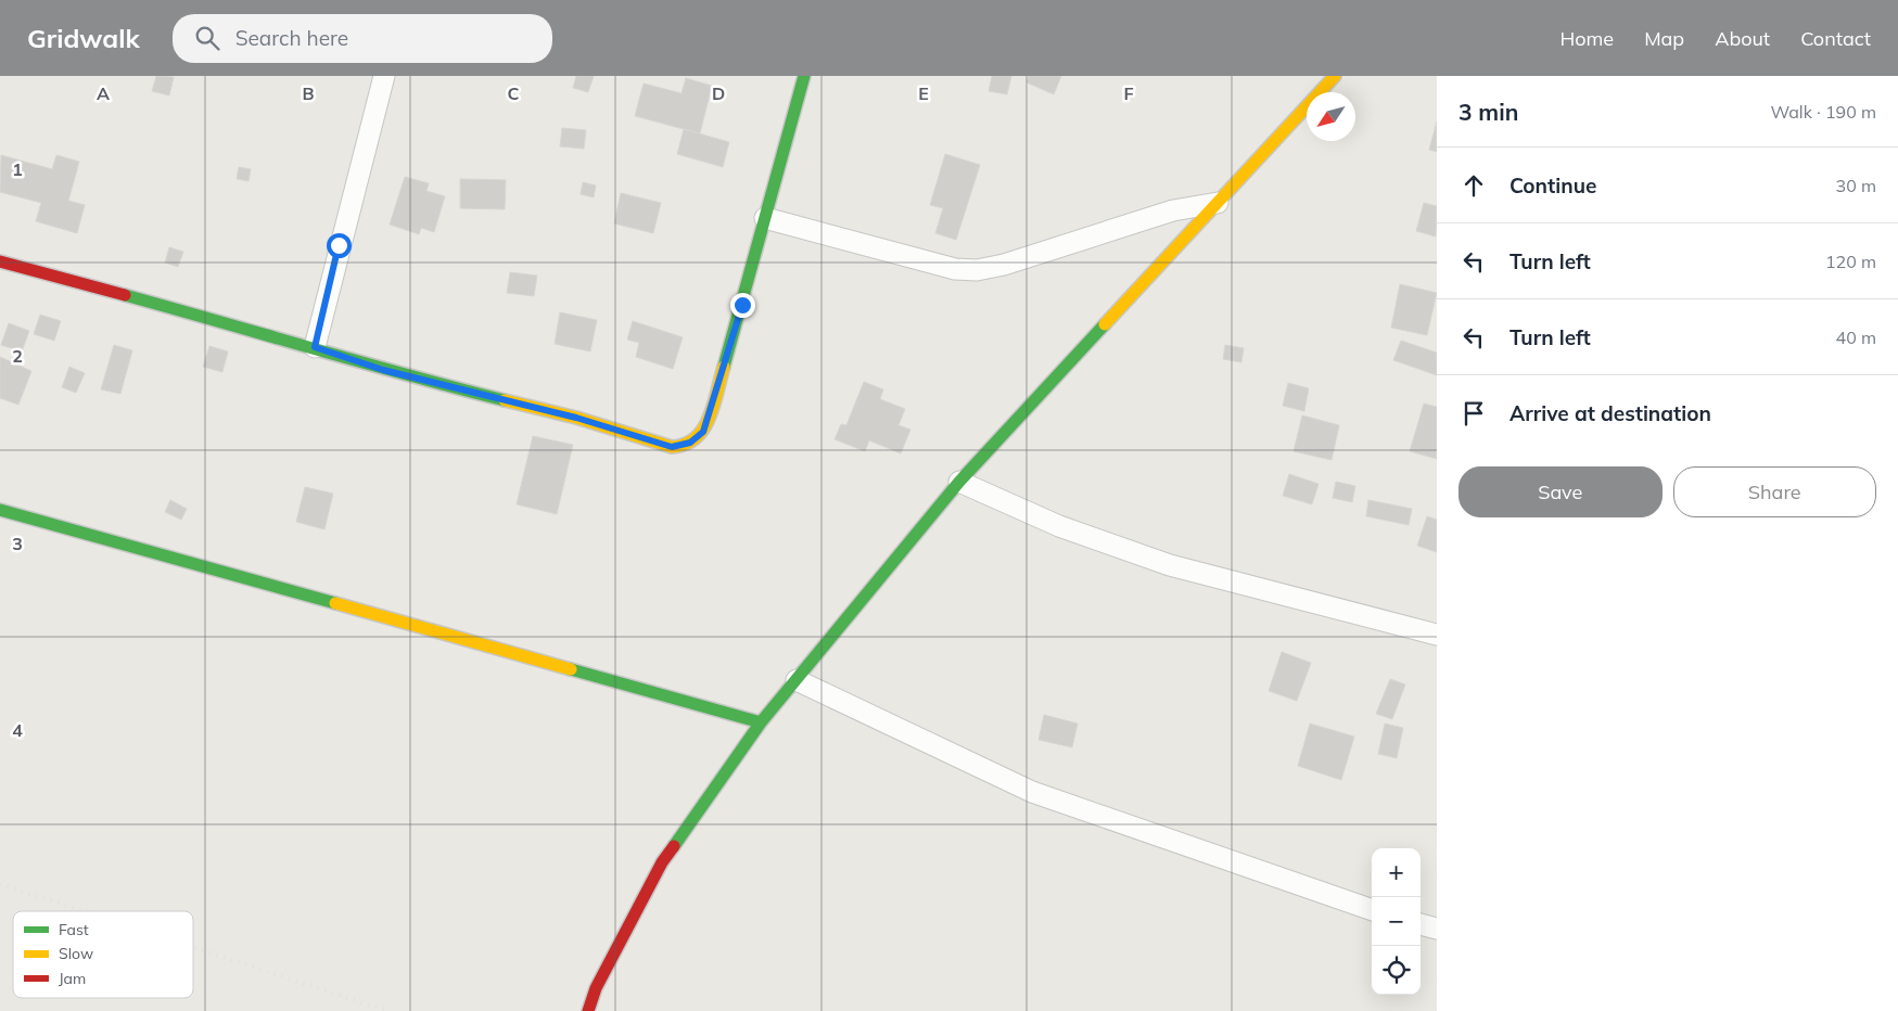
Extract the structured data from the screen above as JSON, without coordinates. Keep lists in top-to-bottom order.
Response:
{
  "legend": ["Fast", "Slow", "Jam"],
  "north": "bottom left",
  "page": {
    "header": "Gridwalk",
    "search": "Search here",
    "nav": [
      "Home",
      "Map",
      "About",
      "Contact"
    ],
    "heading": ["3 min", "Walk · 190 m"],
    "list": [
      ["Continue", "30 m"],
      ["Turn left", "120 m"],
      ["Turn left", "40 m"],
      "Arrive at destination"
    ],
    "buttons": ["Save", "Share"],
    "map_buttons": ["+", "−"]
  },
  "grid": {
    "columns": [
      "A",
      "B",
      "C",
      "D",
      "E",
      "F"
    ],
    "rows": [
      "1",
      "2",
      "3",
      "4"
    ]
  }
}
